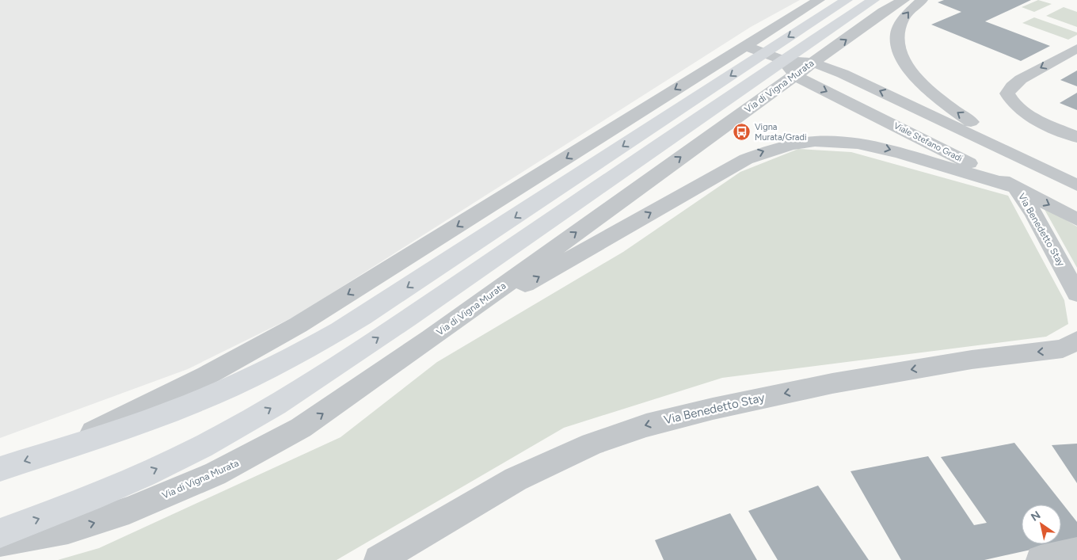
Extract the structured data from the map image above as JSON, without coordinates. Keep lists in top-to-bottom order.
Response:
{
  "streets": {
    "main road": ["Via di Vigna Murata"],
    "street": ["Viale Stefano Gradi", "Via Benedetto Stay"]
  },
  "crossings": [
    ["Via di Vigna Murata", "Viale Stefano Gradi"],
    ["Viale Stefano Gradi", "Via Benedetto Stay"]
  ],
  "places": {
    "bus stop": ["Vigna Murata/Gradi"]
  },
  "north": "top left"
}
